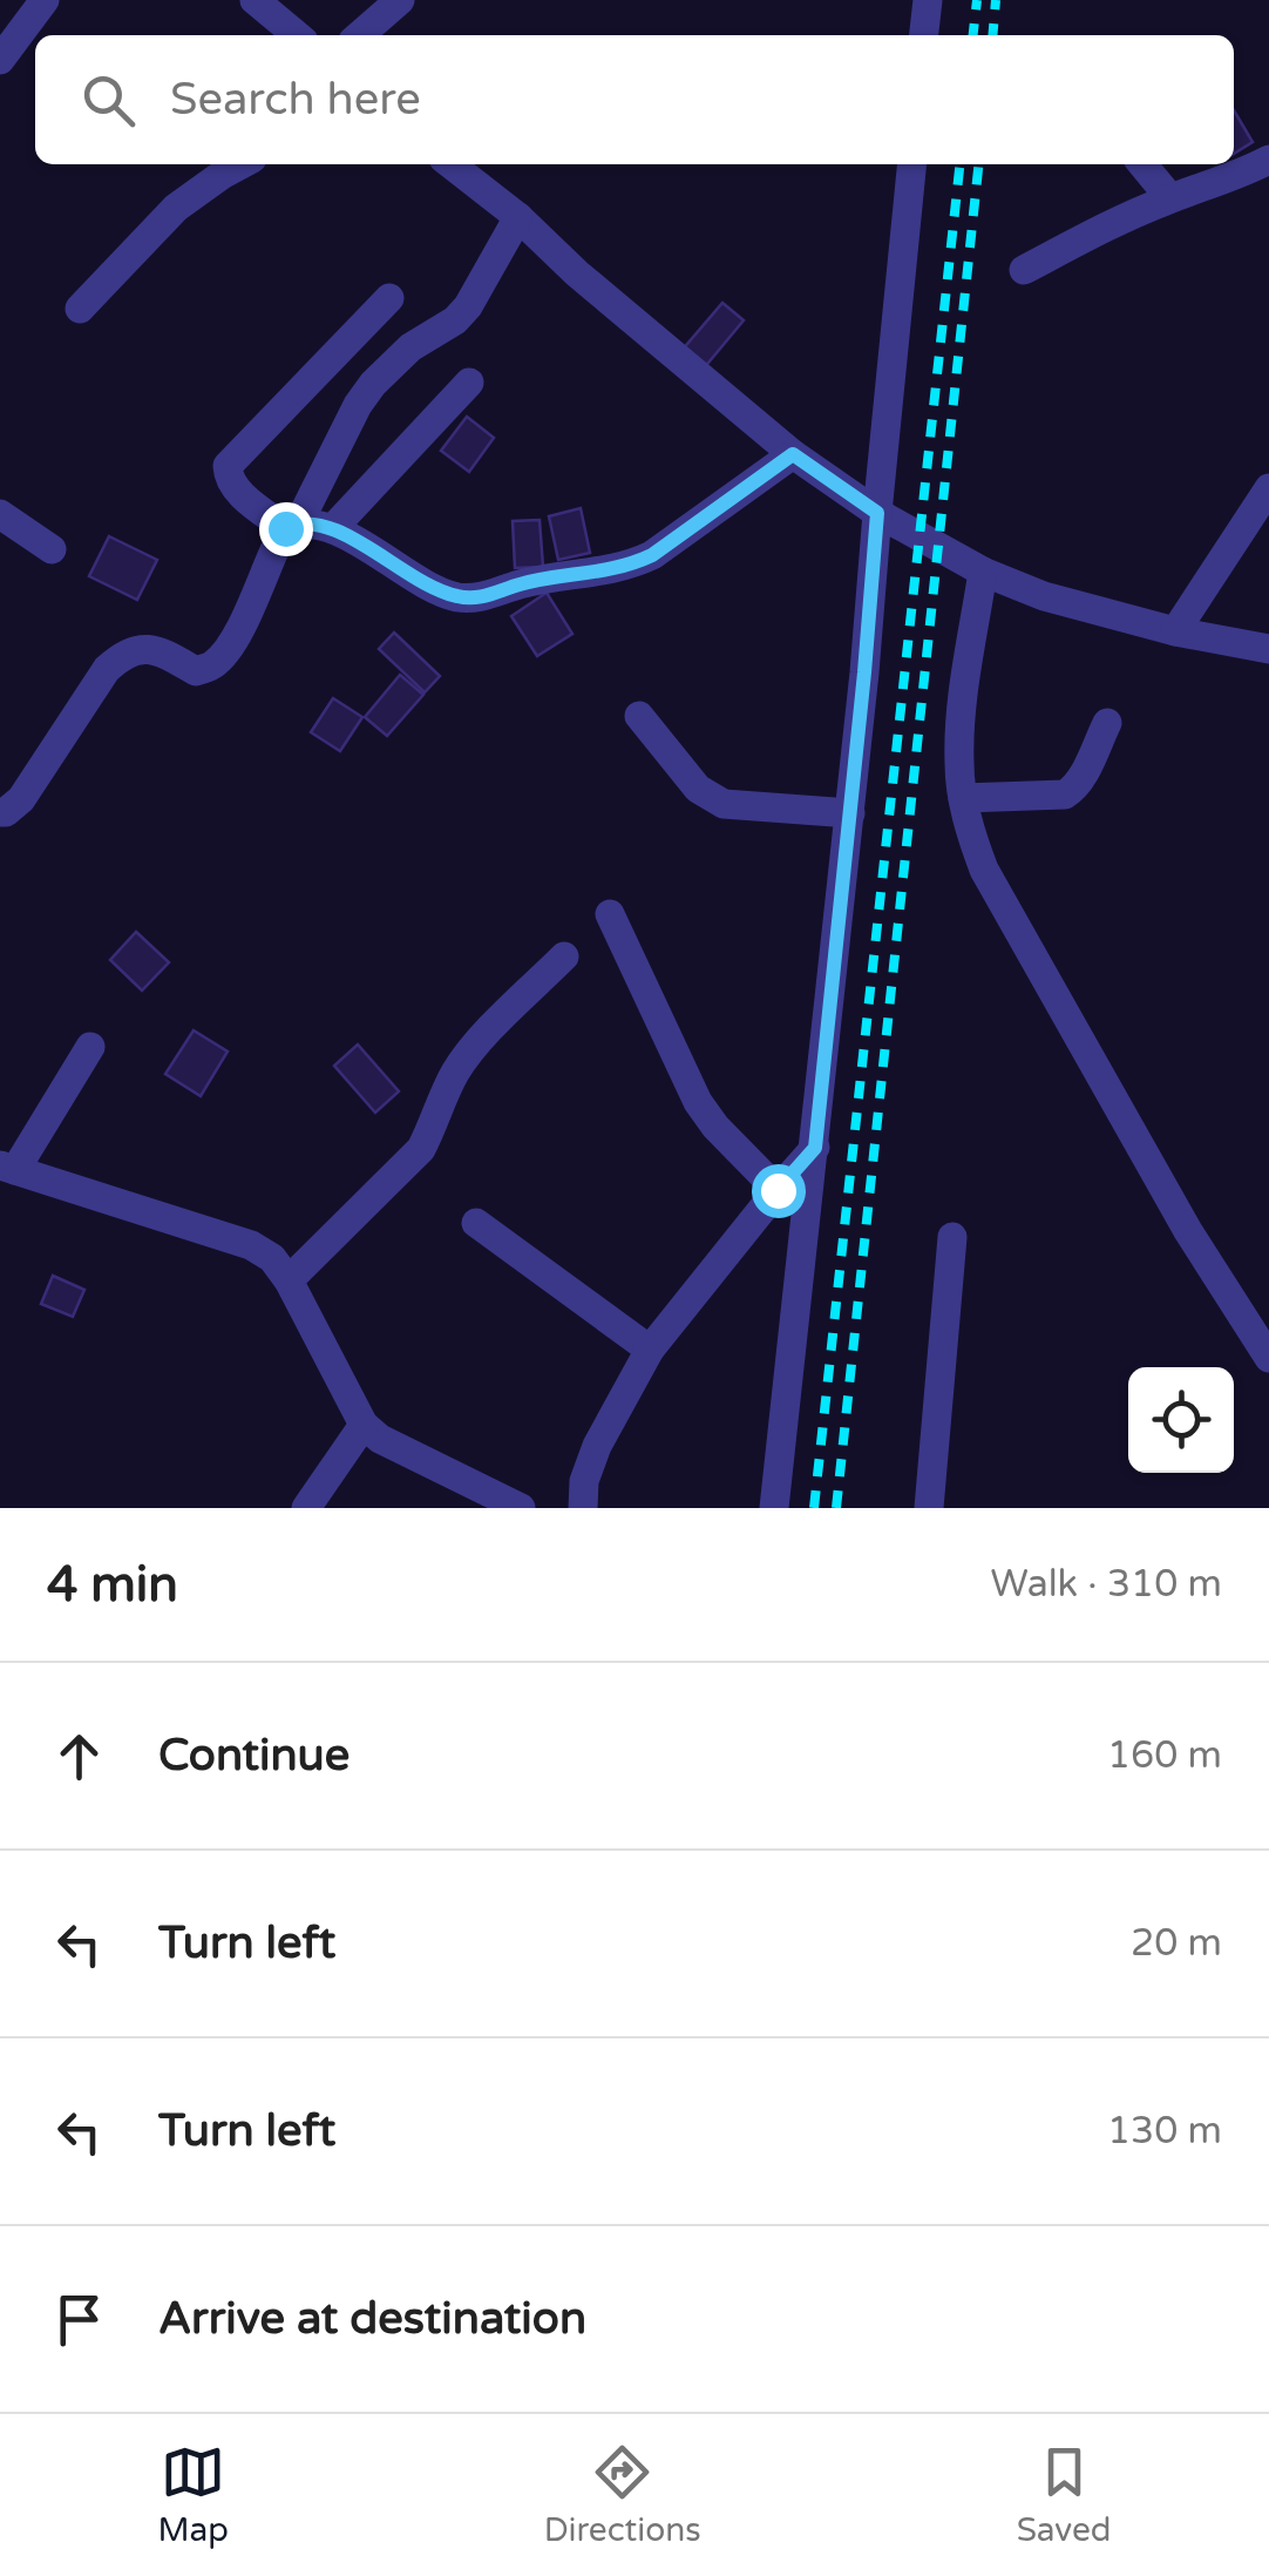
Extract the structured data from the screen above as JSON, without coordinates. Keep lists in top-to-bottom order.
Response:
{
  "page": {
    "search": "Search here",
    "heading": ["4 min", "Walk · 310 m"],
    "list": [
      ["Continue", "160 m"],
      ["Turn left", "20 m"],
      ["Turn left", "130 m"],
      "Arrive at destination"
    ],
    "nav": ["Map", "Directions", "Saved"]
  }
}
